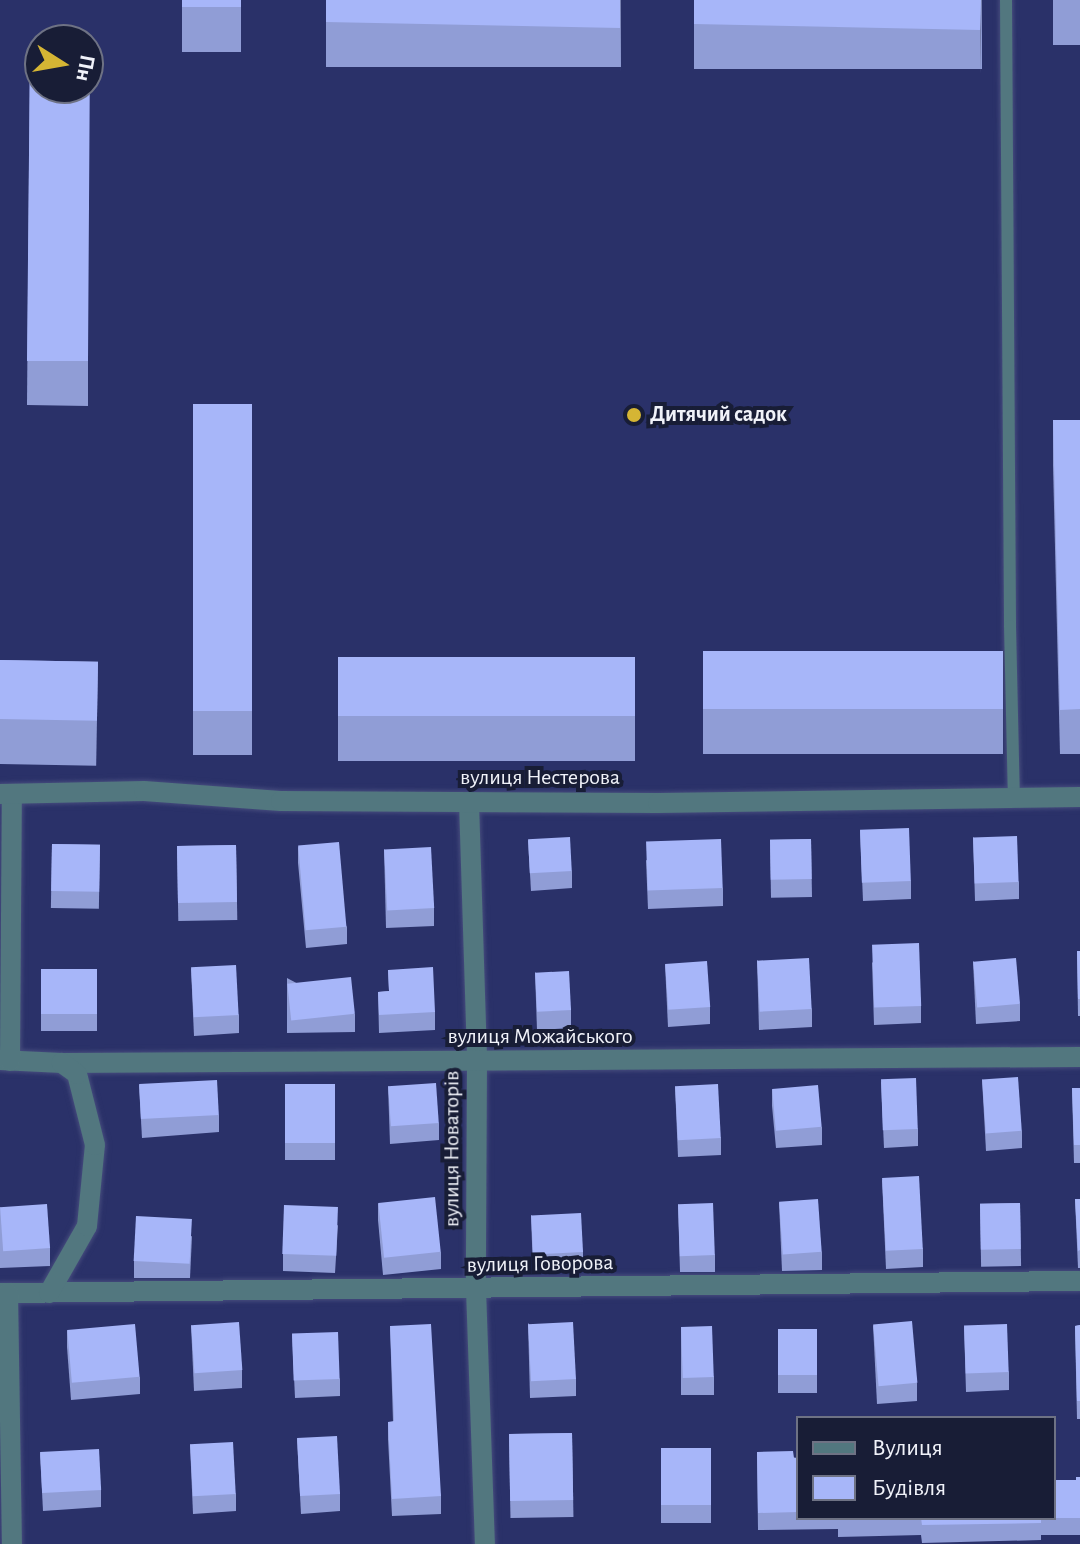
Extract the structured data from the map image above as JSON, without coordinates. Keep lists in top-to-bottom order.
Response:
{
  "streets": {
    "street": [
      "вулиця Нестерова",
      "вулиця Можайського",
      "вулиця Новаторів",
      "вулиця Говорова"
    ]
  },
  "crossings": [
    ["вулиця Нестерова", "вулиця Новаторів"],
    ["вулиця Можайського", "вулиця Новаторів"],
    ["вулиця Новаторів", "вулиця Говорова"]
  ],
  "places": ["Дитячий садок"],
  "legend": ["Вулиця", "Будівля"],
  "north": "right"
}
